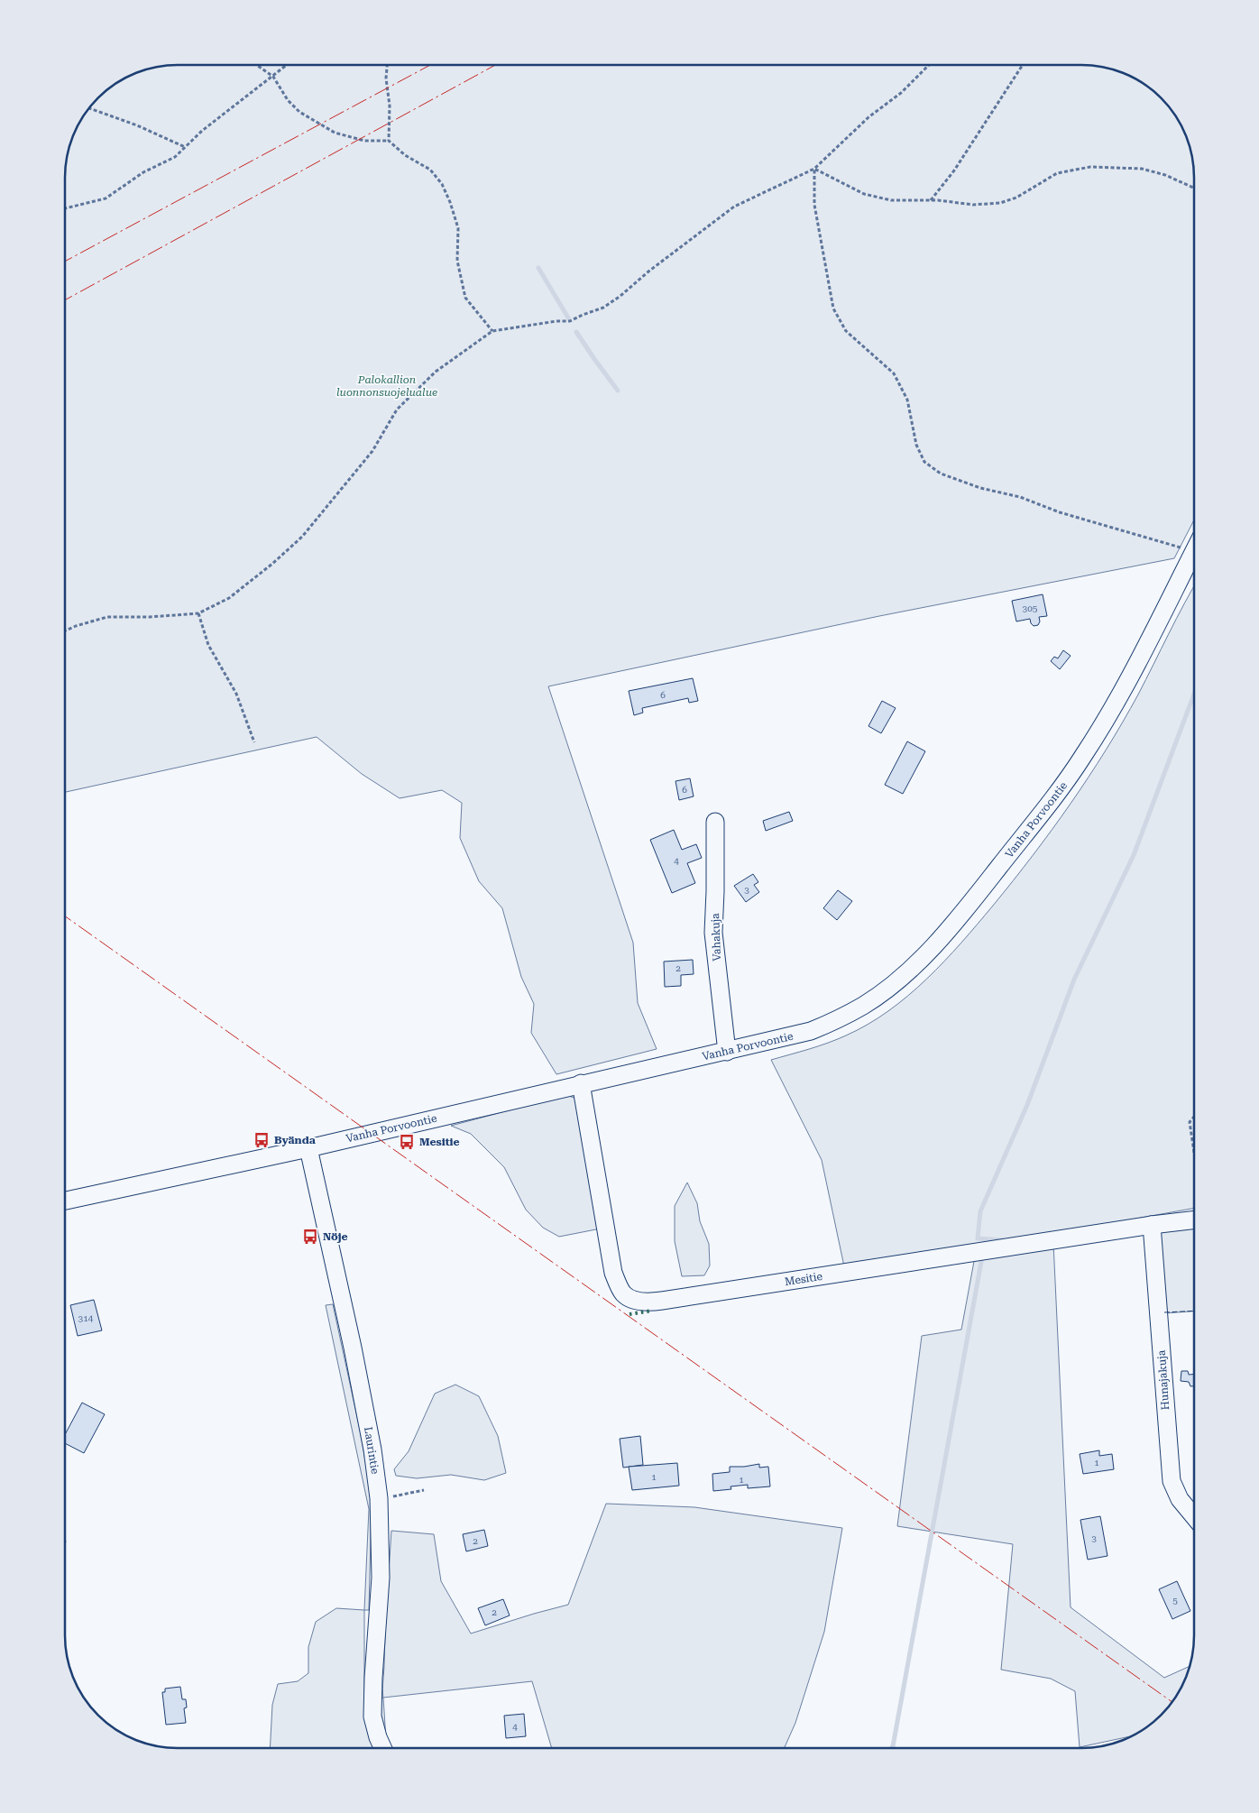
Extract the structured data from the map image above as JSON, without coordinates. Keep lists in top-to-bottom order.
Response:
{
  "streets": {
    "street": [
      "Vanha Porvoontie",
      "Vahakuja",
      "Mesitie",
      "Hunajakuja",
      "Laurintie"
    ]
  },
  "crossings": [
    ["Vanha Porvoontie", "Vahakuja"],
    ["Vanha Porvoontie", "Mesitie"],
    ["Vanha Porvoontie", "Laurintie"],
    ["Mesitie", "Hunajakuja"]
  ],
  "parks": ["Palokallion luonnonsuojelualue"],
  "places": {
    "bus stop": ["Byända", "Mesitie", "Nöje"]
  },
  "house_numbers": [
    "305",
    "6",
    "6",
    "4",
    "3",
    "2",
    "314",
    "1",
    "1",
    "1",
    "3",
    "2",
    "5",
    "2",
    "4"
  ]
}
